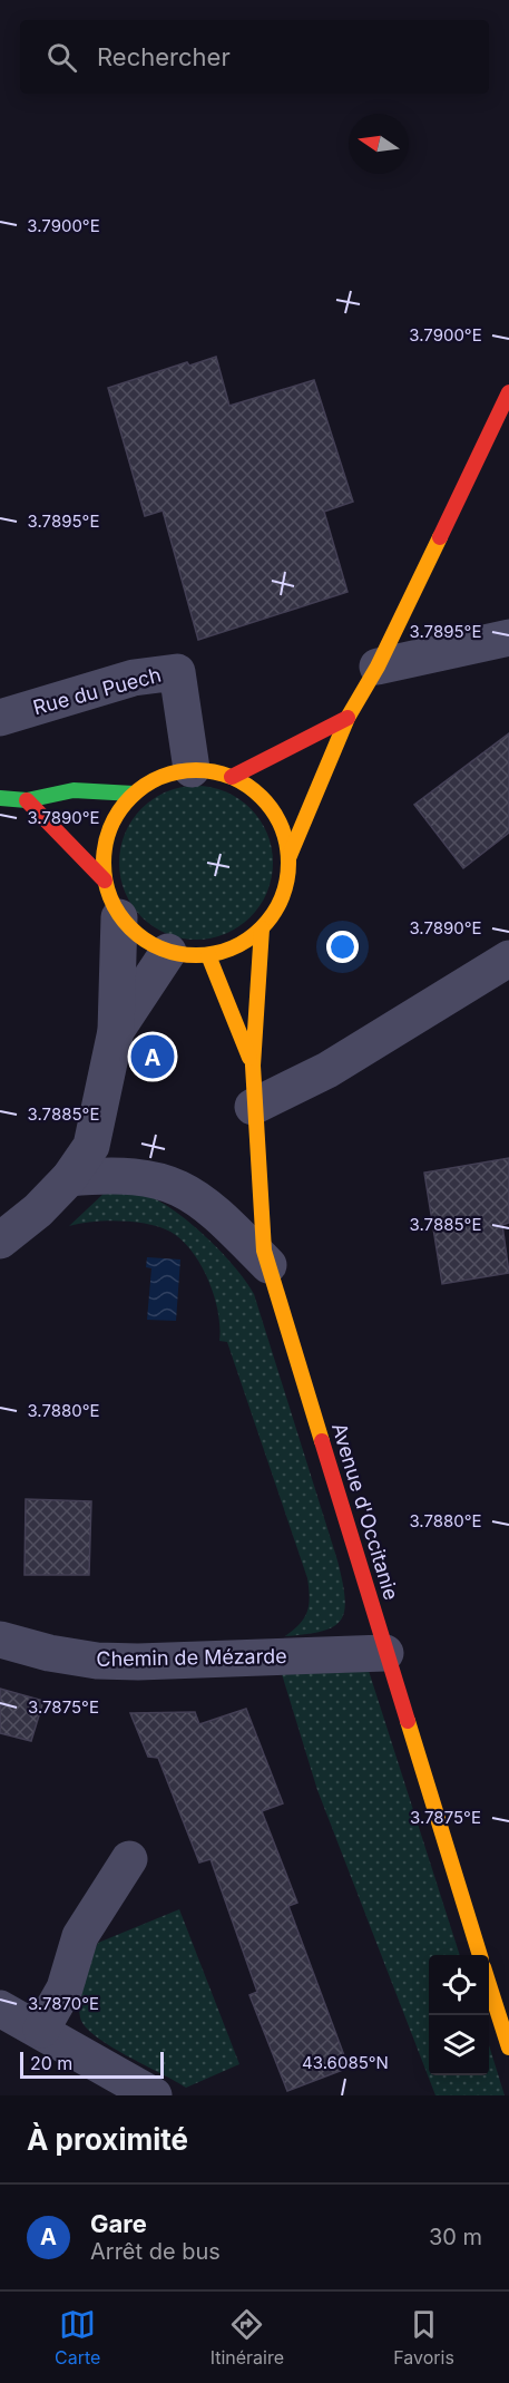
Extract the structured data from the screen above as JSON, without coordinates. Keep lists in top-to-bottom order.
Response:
{
  "streets": {
    "street": ["Rue du Puech", "Avenue d'Occitanie", "Chemin de Mézarde"]
  },
  "crossings": [
    ["Rue du Puech", "Avenue d'Occitanie"],
    ["Avenue d'Occitanie", "Chemin de Mézarde"]
  ],
  "scale_bar": "20 m",
  "north": "left",
  "page": {
    "search": "Rechercher",
    "pins": "A",
    "scale": "20 m",
    "heading": "À proximité",
    "list": [
      {
        "mark": "A",
        "name": "Gare",
        "note": "Arrêt de bus",
        "value": "30 m"
      }
    ],
    "nav": ["Carte", "Itinéraire", "Favoris"]
  },
  "coordinates": [
    "3.7900°E",
    "3.7895°E",
    "3.7890°E",
    "3.7885°E",
    "3.7880°E",
    "3.7875°E",
    "3.7870°E",
    "43.6085°N"
  ]
}
